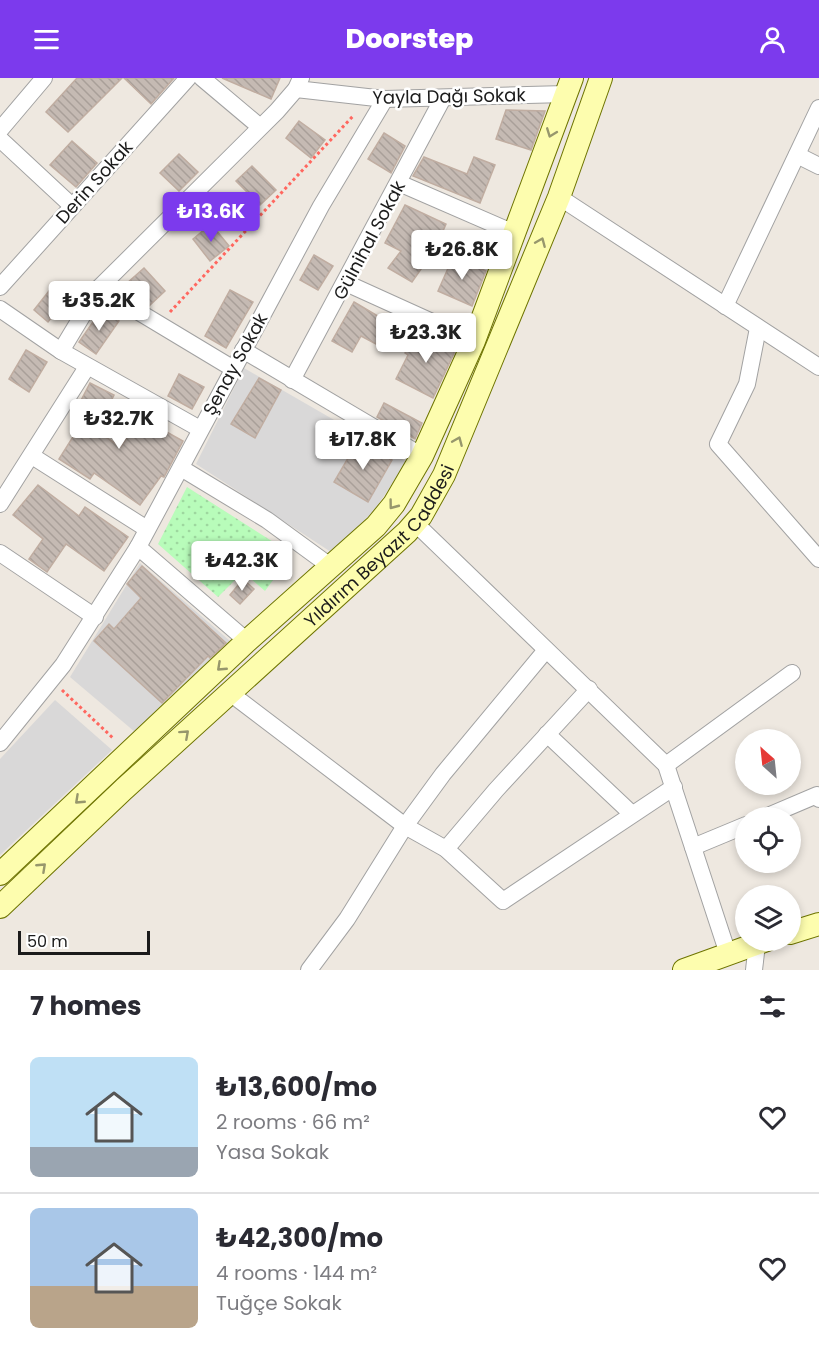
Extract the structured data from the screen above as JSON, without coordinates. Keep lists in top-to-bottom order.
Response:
{
  "streets": {
    "main road": ["Yıldırım Beyazıt Caddesi"],
    "street": [
      "Yayla Dağı Sokak",
      "Derin Sokak",
      "Gülnihal Sokak",
      "Şenay Sokak"
    ]
  },
  "crossings": [
    ["Yayla Dağı Sokak", "Gülnihal Sokak"],
    ["Yayla Dağı Sokak", "Şenay Sokak"]
  ],
  "scale_bar": "50 m",
  "north": "top left",
  "page": {
    "header": "Doorstep",
    "price": [
      "₺13.6K",
      "₺26.8K",
      "₺35.2K",
      "₺23.3K",
      "₺32.7K",
      "₺17.8K",
      "₺42.3K"
    ],
    "scale": "50 m",
    "heading": "7 homes",
    "list": [
      {
        "name": "₺13,600/mo",
        "note": "2 rooms · 66 m² · Yasa Sokak"
      },
      {
        "name": "₺42,300/mo",
        "note": "4 rooms · 144 m² · Tuğçe Sokak"
      }
    ]
  }
}
